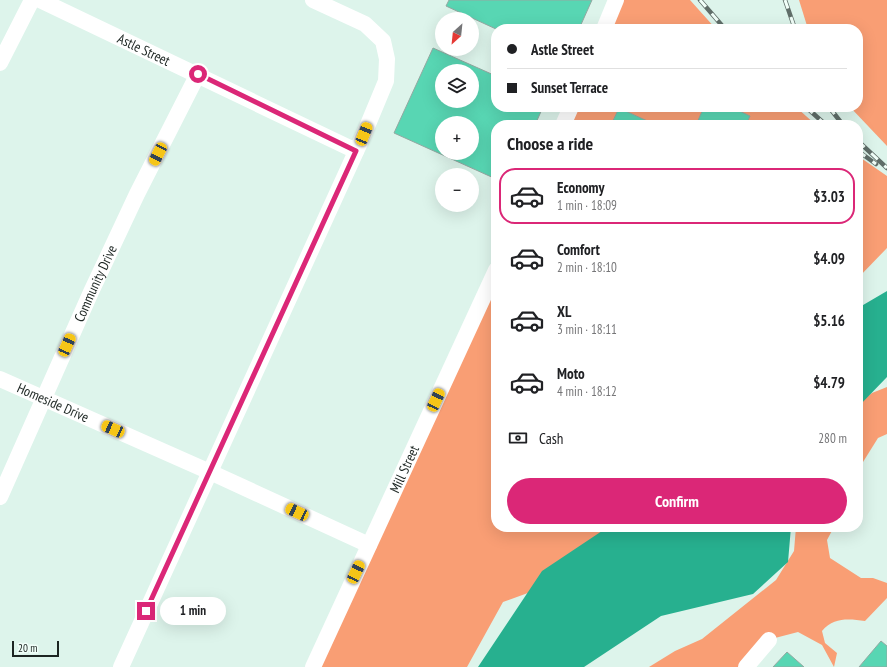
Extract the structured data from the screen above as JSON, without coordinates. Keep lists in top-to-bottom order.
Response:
{
  "streets": {
    "street": [
      "Astle Street",
      "Community Drive",
      "Homeside Drive",
      "Mill Street"
    ]
  },
  "crossings": [
    ["Astle Street", "Community Drive"],
    ["Community Drive", "Homeside Drive"],
    ["Homeside Drive", "Mill Street"]
  ],
  "scale_bar": "20 m",
  "north": "bottom left",
  "page": {
    "map_buttons": ["+", "−"],
    "banner": ["Astle Street", "Sunset Terrace"],
    "heading": "Choose a ride",
    "list": [
      {
        "name": "Economy",
        "note": "1 min · 18:09",
        "value": "$3.03"
      },
      {
        "name": "Comfort",
        "note": "2 min · 18:10",
        "value": "$4.09"
      },
      {
        "name": "XL",
        "note": "3 min · 18:11",
        "value": "$5.16"
      },
      {
        "name": "Moto",
        "note": "4 min · 18:12",
        "value": "$4.79"
      }
    ],
    "pay": ["Cash", "280 m"],
    "buttons": "Confirm",
    "bubble": "1 min",
    "scale": "20 m"
  }
}
